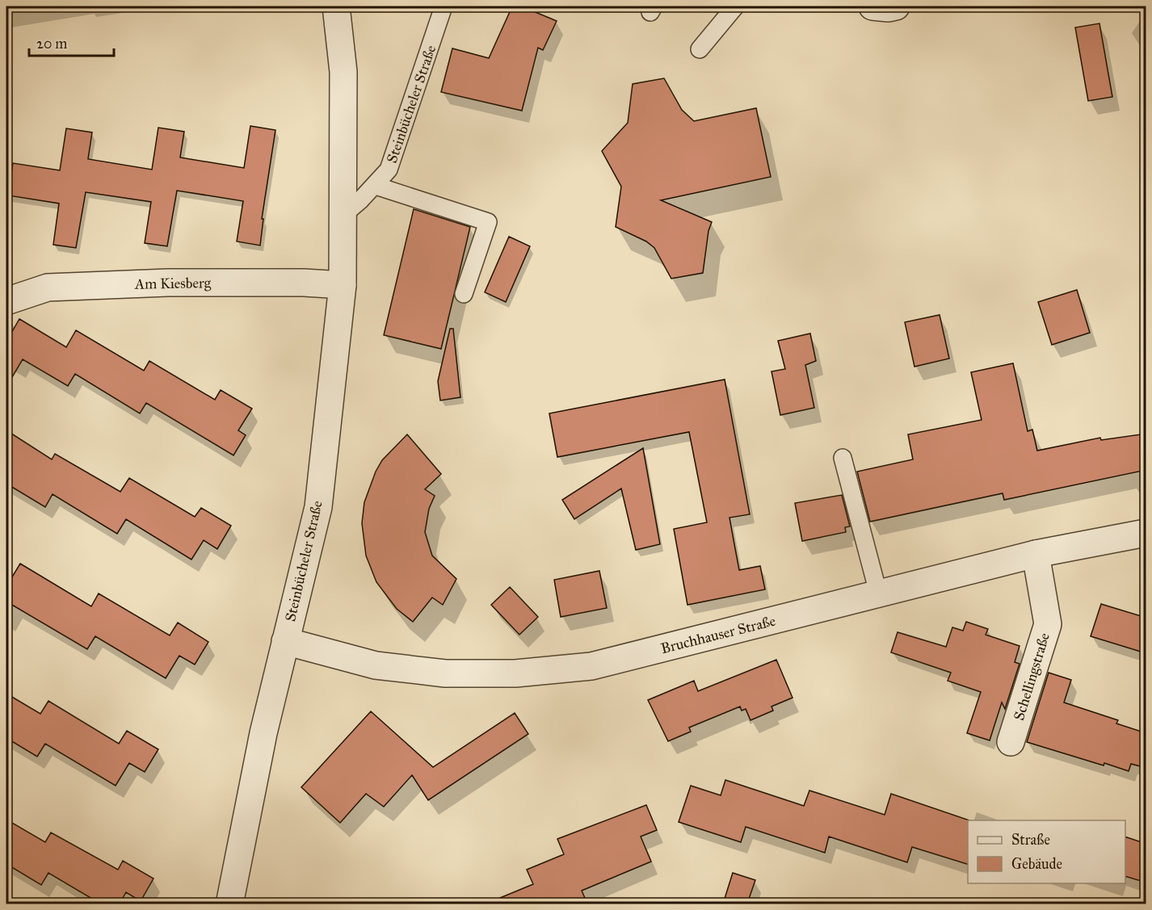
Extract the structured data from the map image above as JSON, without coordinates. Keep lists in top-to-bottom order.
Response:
{
  "streets": {
    "street": [
      "Steinbücheler Straße",
      "Am Kiesberg",
      "Bruchhauser Straße",
      "Schellingstraße"
    ]
  },
  "crossings": [
    ["Steinbücheler Straße", "Am Kiesberg"],
    ["Steinbücheler Straße", "Bruchhauser Straße"],
    ["Bruchhauser Straße", "Schellingstraße"]
  ],
  "legend": ["Straße", "Gebäude"],
  "scale_bar": "20 m"
}
